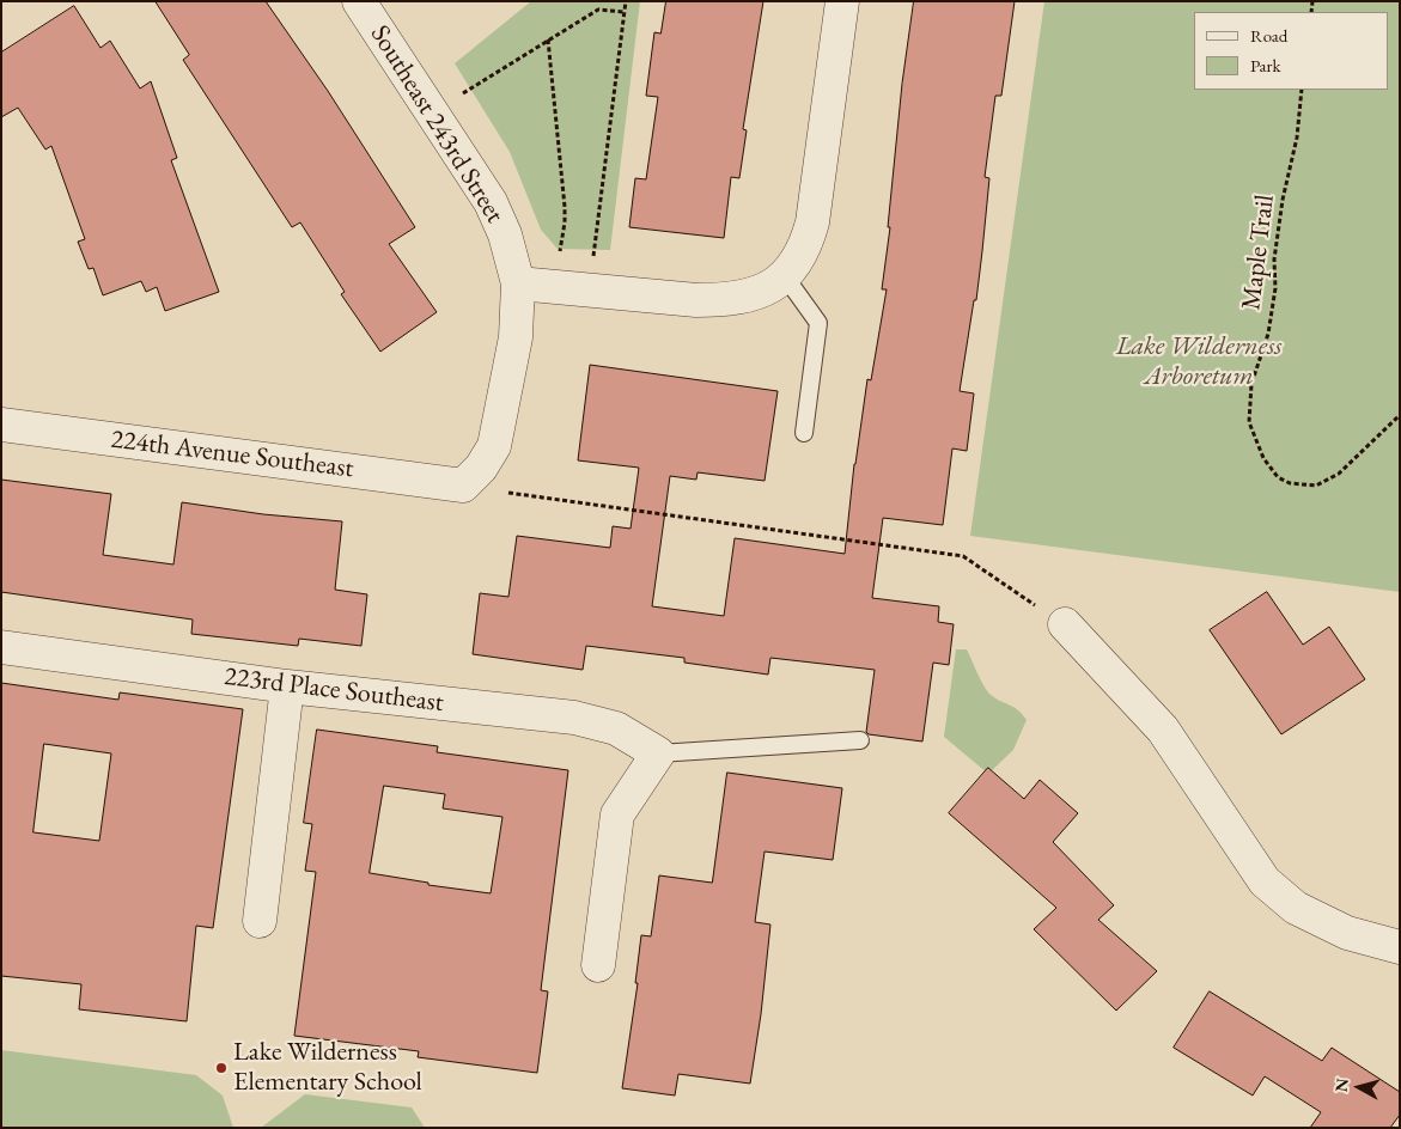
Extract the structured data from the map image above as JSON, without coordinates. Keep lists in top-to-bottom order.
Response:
{
  "streets": {
    "street": ["Southeast 243rd Street", "224th Avenue Southeast", "223rd Place Southeast"],
    "path": ["Maple Trail"]
  },
  "crossings": [
    ["Southeast 243rd Street", "224th Avenue Southeast"]
  ],
  "parks": ["Lake Wilderness Arboretum"],
  "places": ["Lake Wilderness Elementary School"],
  "legend": ["Road", "Park"],
  "north": "left"
}
